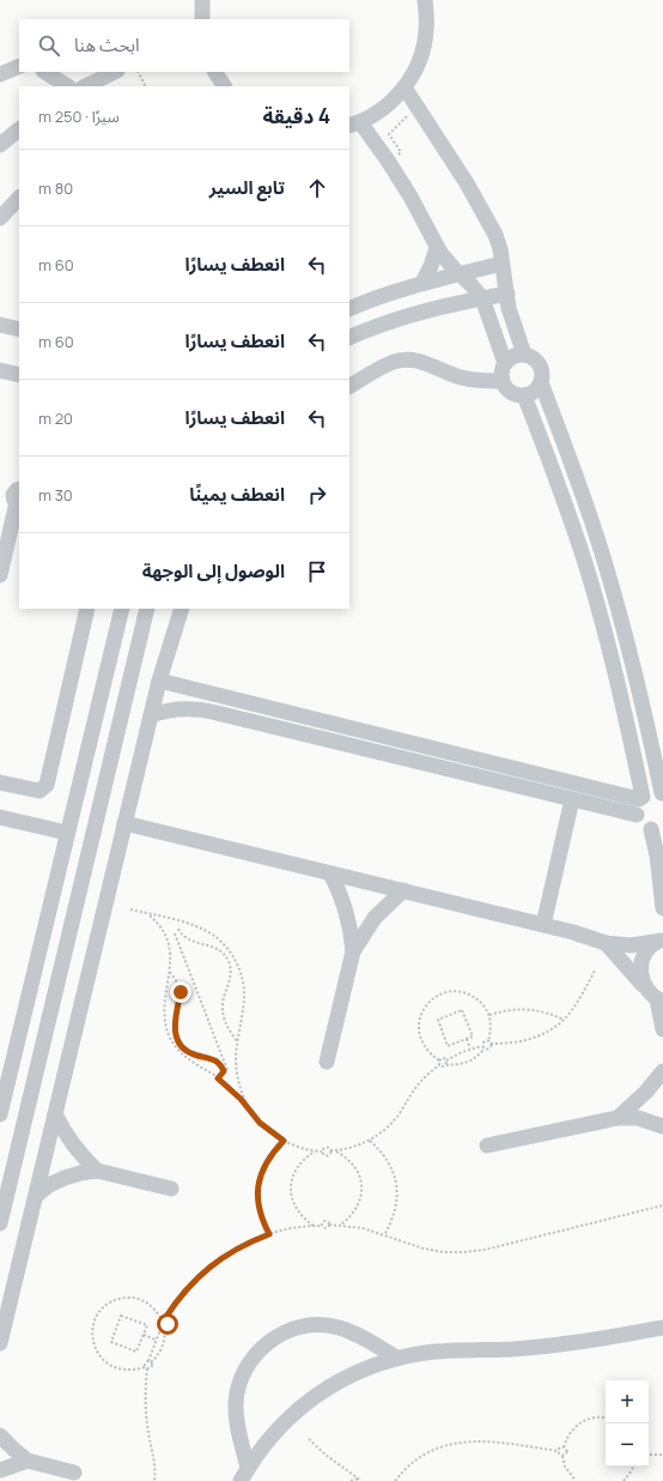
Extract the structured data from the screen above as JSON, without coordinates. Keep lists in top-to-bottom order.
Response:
{
  "page": {
    "search": "ابحث هنا",
    "heading": ["4 دقيقة", "سيرًا · 250 m"],
    "list": [
      ["تابع السير", "80 m"],
      ["انعطف يسارًا", "60 m"],
      ["انعطف يسارًا", "60 m"],
      ["انعطف يسارًا", "20 m"],
      ["انعطف يمينًا", "30 m"],
      "الوصول إلى الوجهة"
    ],
    "map_buttons": ["+", "−"]
  }
}
